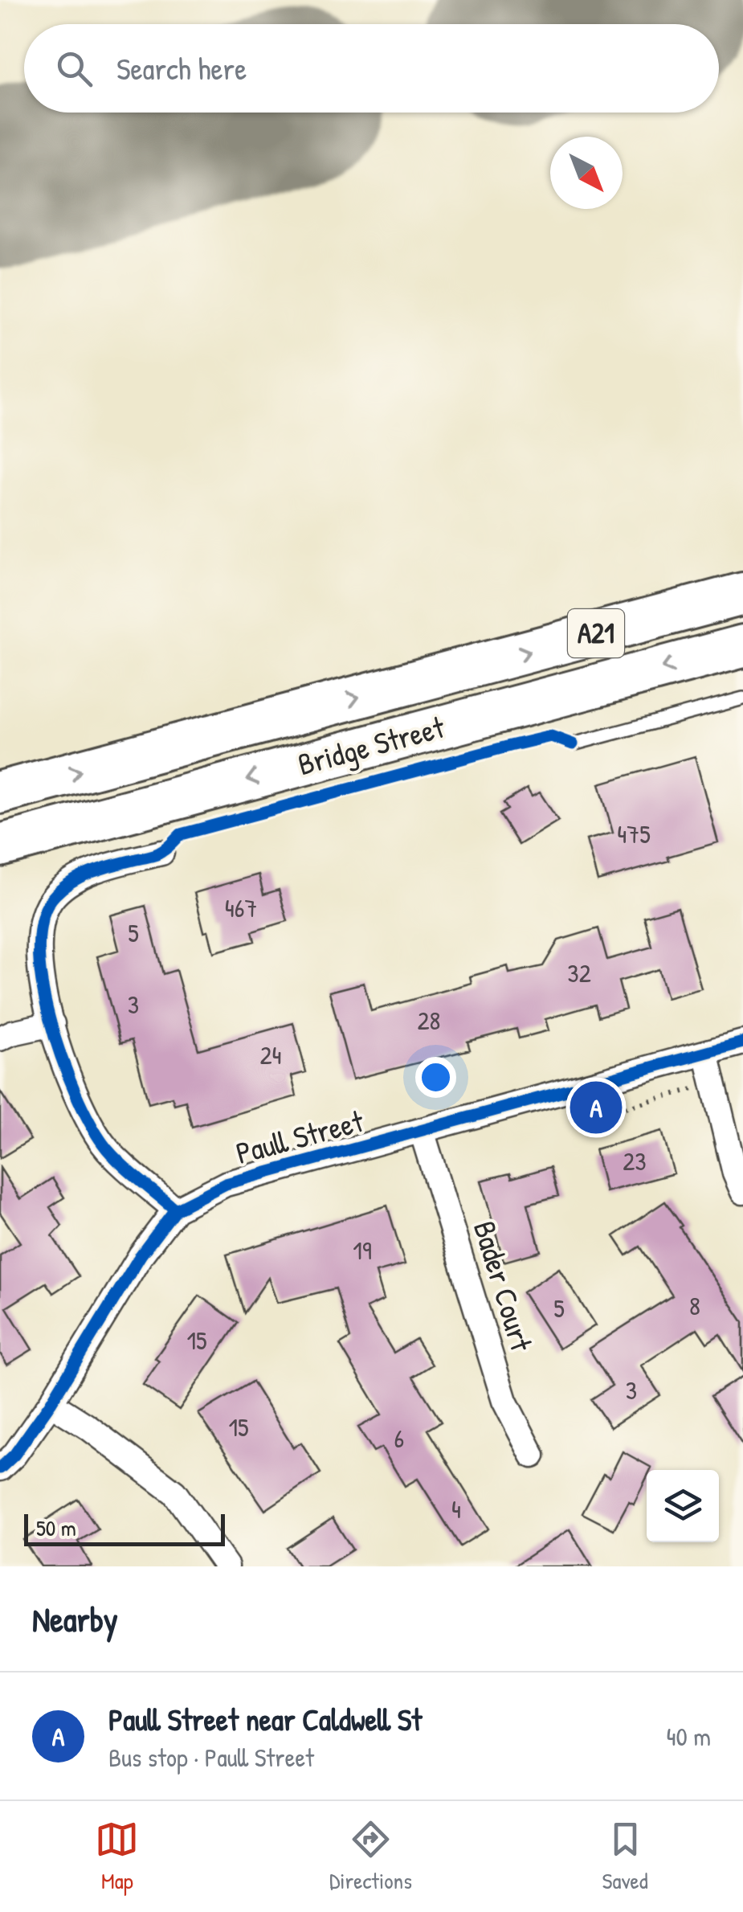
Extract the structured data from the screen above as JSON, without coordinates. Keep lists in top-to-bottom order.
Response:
{
  "streets": {
    "highway": ["A21", "Bridge Street"],
    "street": ["Paull Street", "Bader Court"]
  },
  "crossings": [
    ["Paull Street", "Bader Court"]
  ],
  "house_numbers": [
    "475",
    "467",
    "5",
    "32",
    "3",
    "28",
    "24",
    "23",
    "19",
    "8",
    "5",
    "15",
    "3",
    "15",
    "6",
    "4"
  ],
  "scale_bar": "50 m",
  "north": "bottom right",
  "page": {
    "search": "Search here",
    "pins": "A",
    "scale": "50 m",
    "heading": "Nearby",
    "list": [
      {
        "mark": "A",
        "name": "Paull Street near Caldwell St",
        "note": "Bus stop · Paull Street",
        "value": "40 m"
      }
    ],
    "nav": ["Map", "Directions", "Saved"]
  }
}
